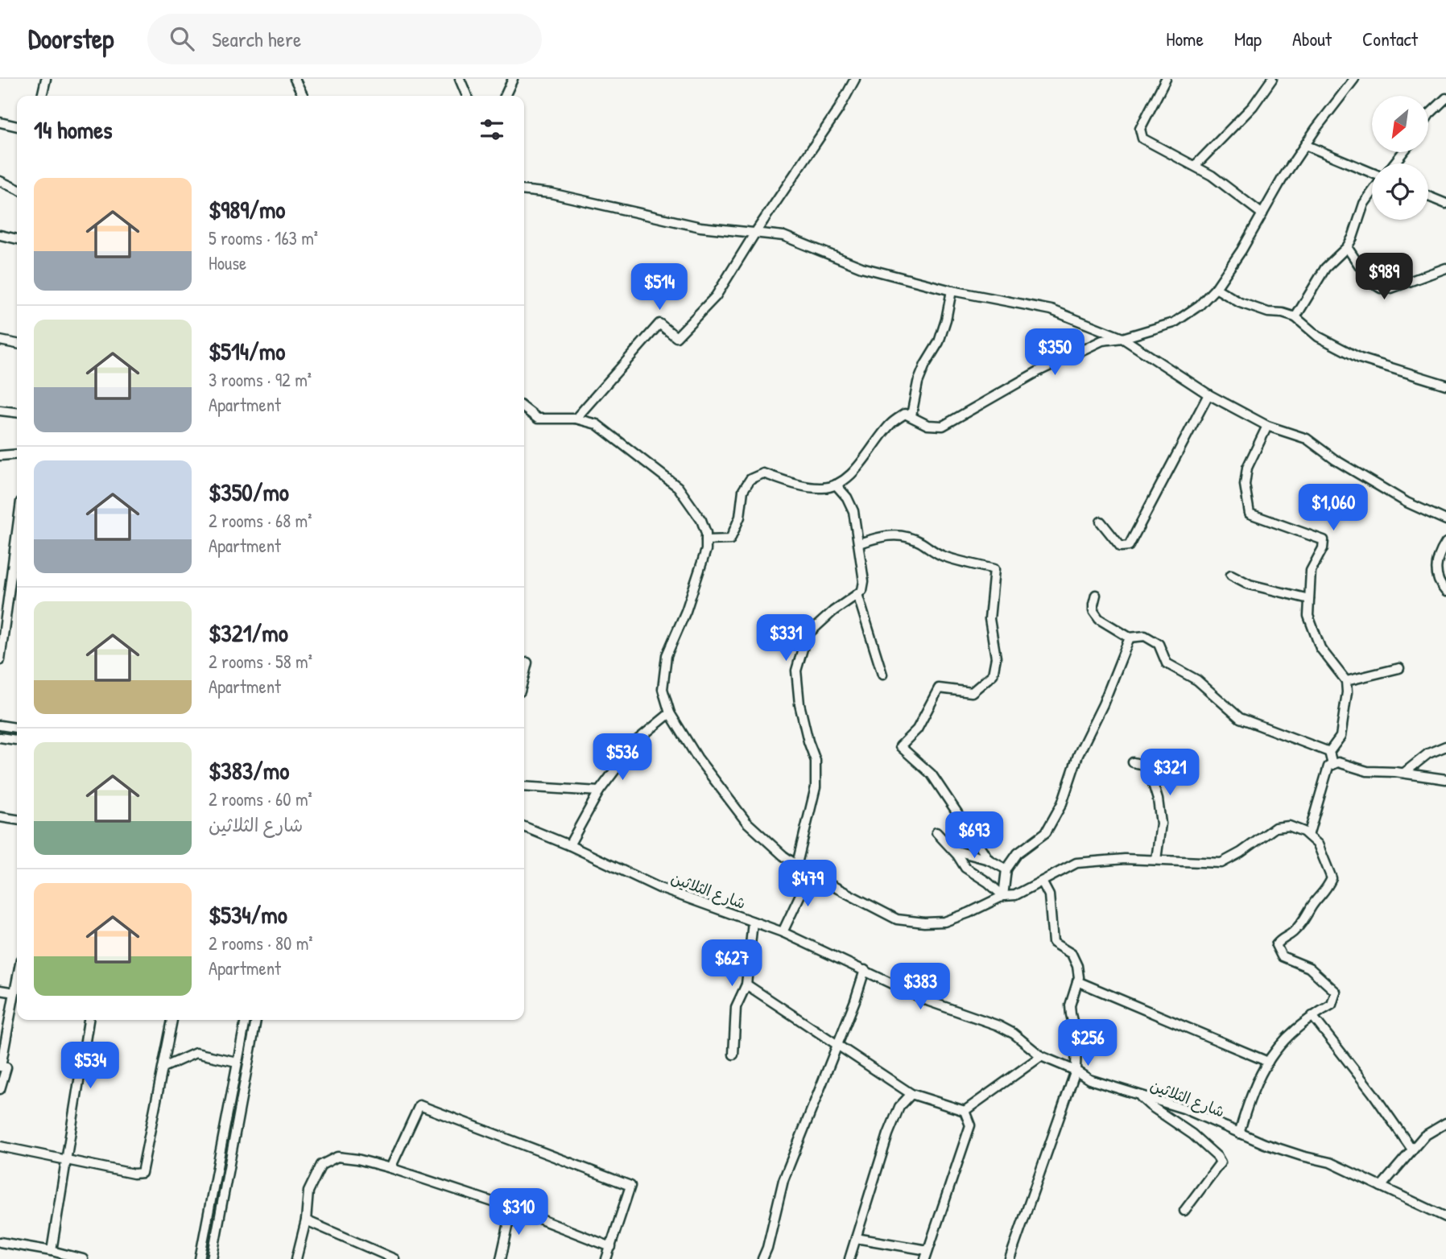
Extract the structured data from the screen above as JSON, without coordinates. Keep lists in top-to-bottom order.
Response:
{
  "streets": {
    "street": ["شارع الثلاثين"]
  },
  "north": "bottom left",
  "page": {
    "header": "Doorstep",
    "search": "Search here",
    "nav": [
      "Home",
      "Map",
      "About",
      "Contact"
    ],
    "heading": "14 homes",
    "list": [
      {
        "name": "$989/mo",
        "note": "5 rooms · 163 m² · House"
      },
      {
        "name": "$514/mo",
        "note": "3 rooms · 92 m² · Apartment"
      },
      {
        "name": "$350/mo",
        "note": "2 rooms · 68 m² · Apartment"
      },
      {
        "name": "$321/mo",
        "note": "2 rooms · 58 m² · Apartment"
      },
      {
        "name": "$383/mo",
        "note": "2 rooms · 60 m² · شارع الثلاثين"
      },
      {
        "name": "$534/mo",
        "note": "2 rooms · 80 m² · Apartment"
      }
    ],
    "price": [
      "$989",
      "$514",
      "$350",
      "$1,060",
      "$331",
      "$536",
      "$321",
      "$693",
      "$479",
      "$627",
      "$383",
      "$256",
      "$534",
      "$310"
    ]
  }
}
